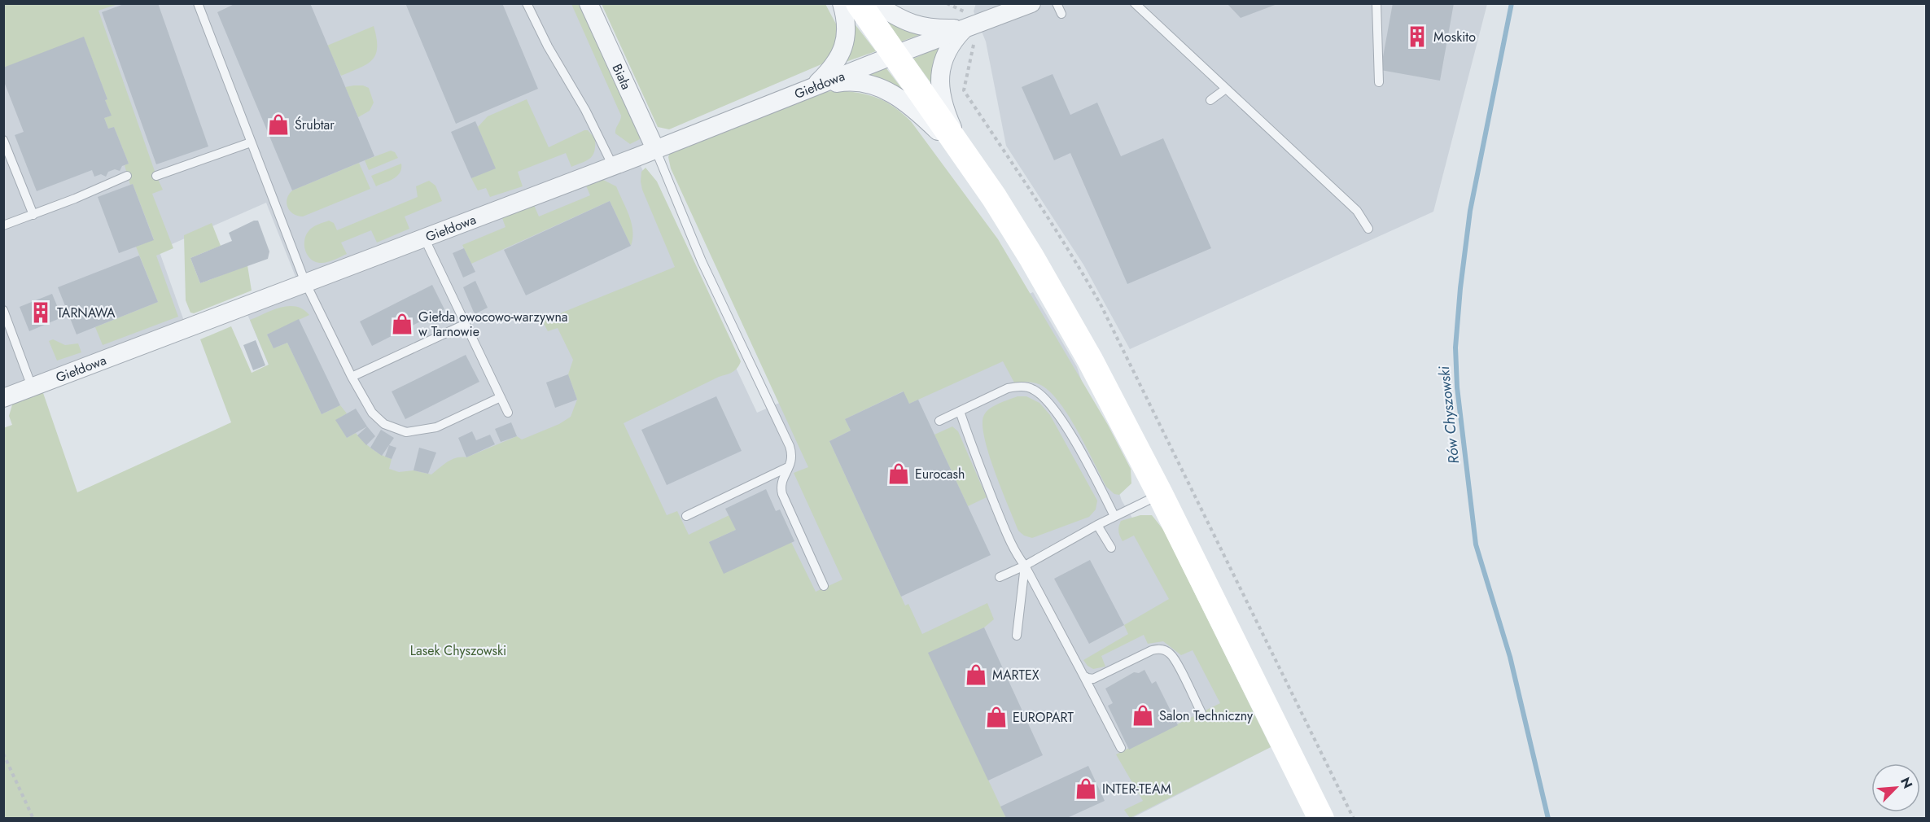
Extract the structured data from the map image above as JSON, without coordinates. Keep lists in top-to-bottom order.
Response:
{
  "streets": {
    "street": ["Biała", "Giełdowa"]
  },
  "crossings": [
    ["Biała", "Giełdowa"]
  ],
  "water": ["Rów Chyszowski"],
  "parks": ["Lasek Chyszowski"],
  "places": {
    "building": ["Moskito", "TARNAWA"],
    "shop": [
      "Śrubtar",
      "Giełda owocowo-warzywna w Tarnowie",
      "Eurocash",
      "MARTEX",
      "Salon Techniczny",
      "EUROPART",
      "INTER-TEAM"
    ]
  },
  "north": "top right"
}
